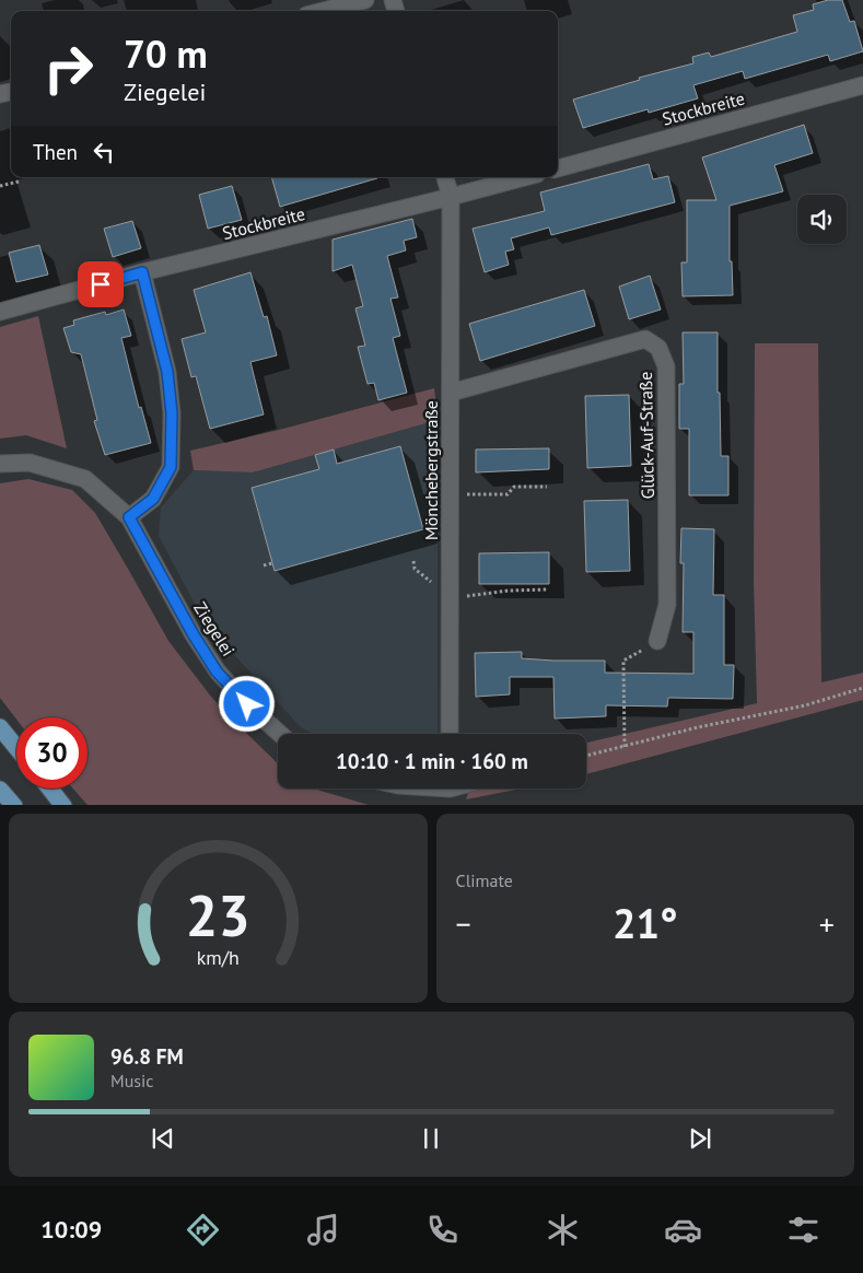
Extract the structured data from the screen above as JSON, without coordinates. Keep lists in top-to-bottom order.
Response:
{
  "streets": {
    "street": [
      "Stockbreite",
      "Glück-Auf-Straße",
      "Mönchebergstraße",
      "Ziegelei"
    ]
  },
  "crossings": [
    ["Stockbreite", "Mönchebergstraße"],
    ["Glück-Auf-Straße", "Mönchebergstraße"]
  ],
  "page": {
    "turn": ["70 m", "Ziegelei"],
    "then": "Then",
    "limit": "30",
    "trip": "10:10 · 1 min · 160 m",
    "tile": "Climate",
    "heat": ["−", "21°", "+"],
    "song": ["96.8 FM", "Music"],
    "tabs": "10:09",
    "gauge": ["23", "km/h"]
  }
}
